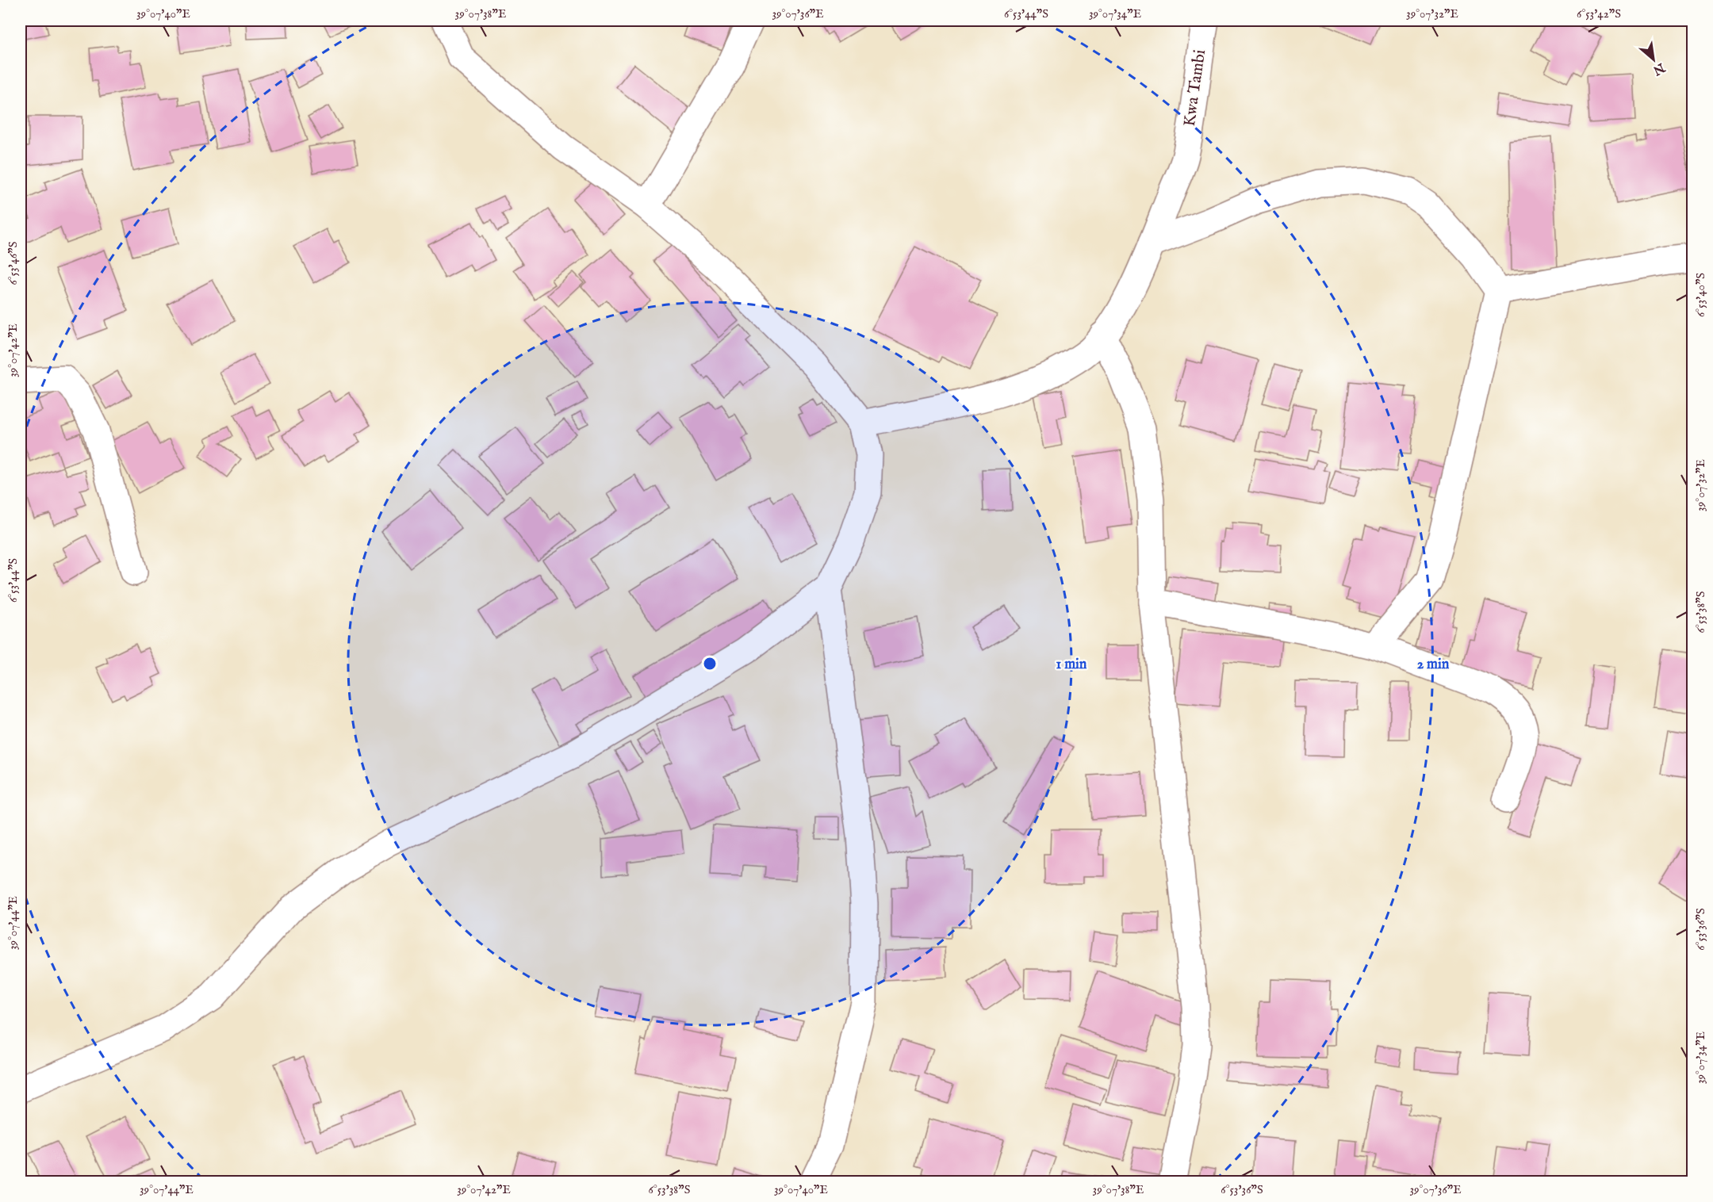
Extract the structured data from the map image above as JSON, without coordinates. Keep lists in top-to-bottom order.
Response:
{
  "streets": {
    "street": ["Kwa Tambi"]
  },
  "north": "bottom right",
  "coordinates": [
    "39°07'40\"E",
    "39°07'38\"E",
    "39°07'36\"E",
    "6°53'44\"S",
    "39°07'34\"E",
    "39°07'32\"E",
    "6°53'42\"S",
    "6°53'46\"S",
    "6°53'40\"S",
    "39°07'42\"E",
    "6°53'38\"S",
    "39°07'44\"E",
    "6°53'36\"S"
  ],
  "rings": ["1 min", "2 min"]
}
